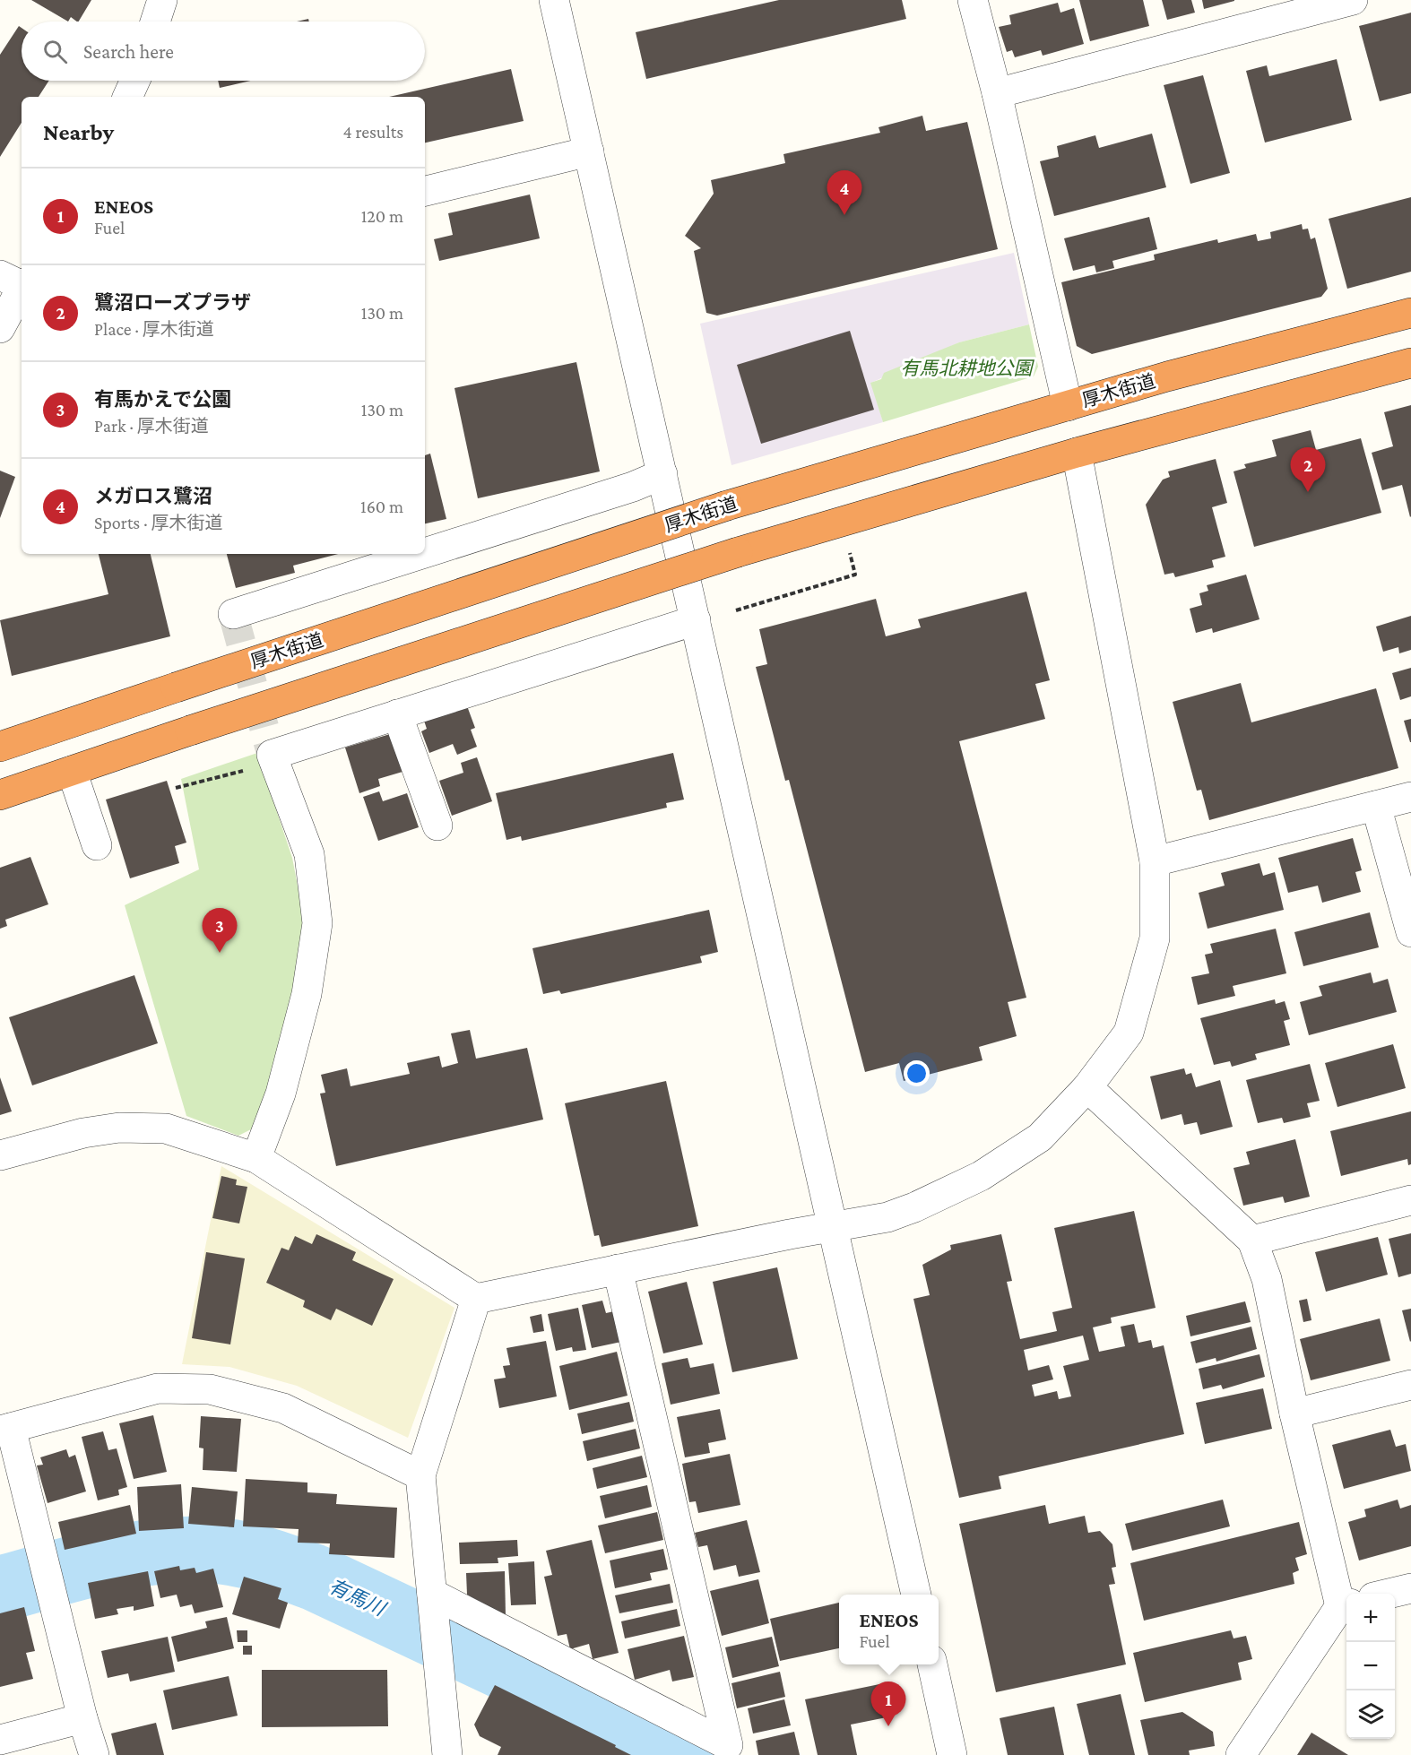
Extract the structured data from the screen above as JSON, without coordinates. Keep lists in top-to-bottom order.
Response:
{
  "streets": {
    "highway": ["厚木街道"]
  },
  "water": ["有馬川"],
  "parks": ["有馬北耕地公園"],
  "page": {
    "search": "Search here",
    "heading": ["Nearby", "4 results"],
    "list": [
      {
        "mark": "1",
        "name": "ENEOS",
        "note": "Fuel",
        "value": "120 m"
      },
      {
        "mark": "2",
        "name": "鷺沼ローズプラザ",
        "note": "Place · 厚木街道",
        "value": "130 m"
      },
      {
        "mark": "3",
        "name": "有馬かえで公園",
        "note": "Park · 厚木街道",
        "value": "130 m"
      },
      {
        "mark": "4",
        "name": "メガロス鷺沼",
        "note": "Sports · 厚木街道",
        "value": "160 m"
      }
    ],
    "pins": [
      "4",
      "2",
      "3",
      "1"
    ],
    "map_buttons": ["+", "−"],
    "popup": ["ENEOS", "Fuel"]
  }
}
